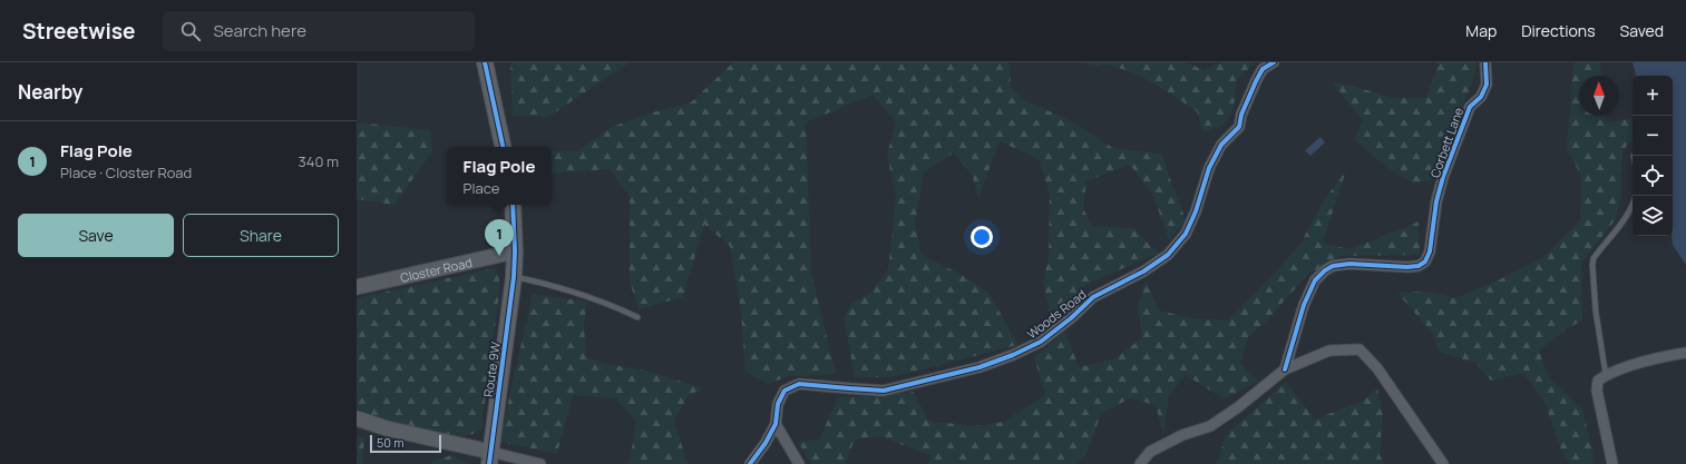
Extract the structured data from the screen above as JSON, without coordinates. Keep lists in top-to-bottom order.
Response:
{
  "streets": {
    "main road": ["Route 9W"],
    "street": ["Corbett Lane", "Closter Road", "Woods Road"]
  },
  "crossings": [
    ["Closter Road", "Route 9W"]
  ],
  "scale_bar": "50 m",
  "north": "top",
  "page": {
    "header": "Streetwise",
    "search": "Search here",
    "nav": ["Map", "Directions", "Saved"],
    "heading": "Nearby",
    "map_buttons": ["+", "−"],
    "list": [
      {
        "mark": "1",
        "name": "Flag Pole",
        "note": "Place · Closter Road",
        "value": "340 m"
      }
    ],
    "popup": ["Flag Pole", "Place"],
    "buttons": ["Save", "Share"],
    "pins": "1",
    "scale": "50 m"
  }
}
